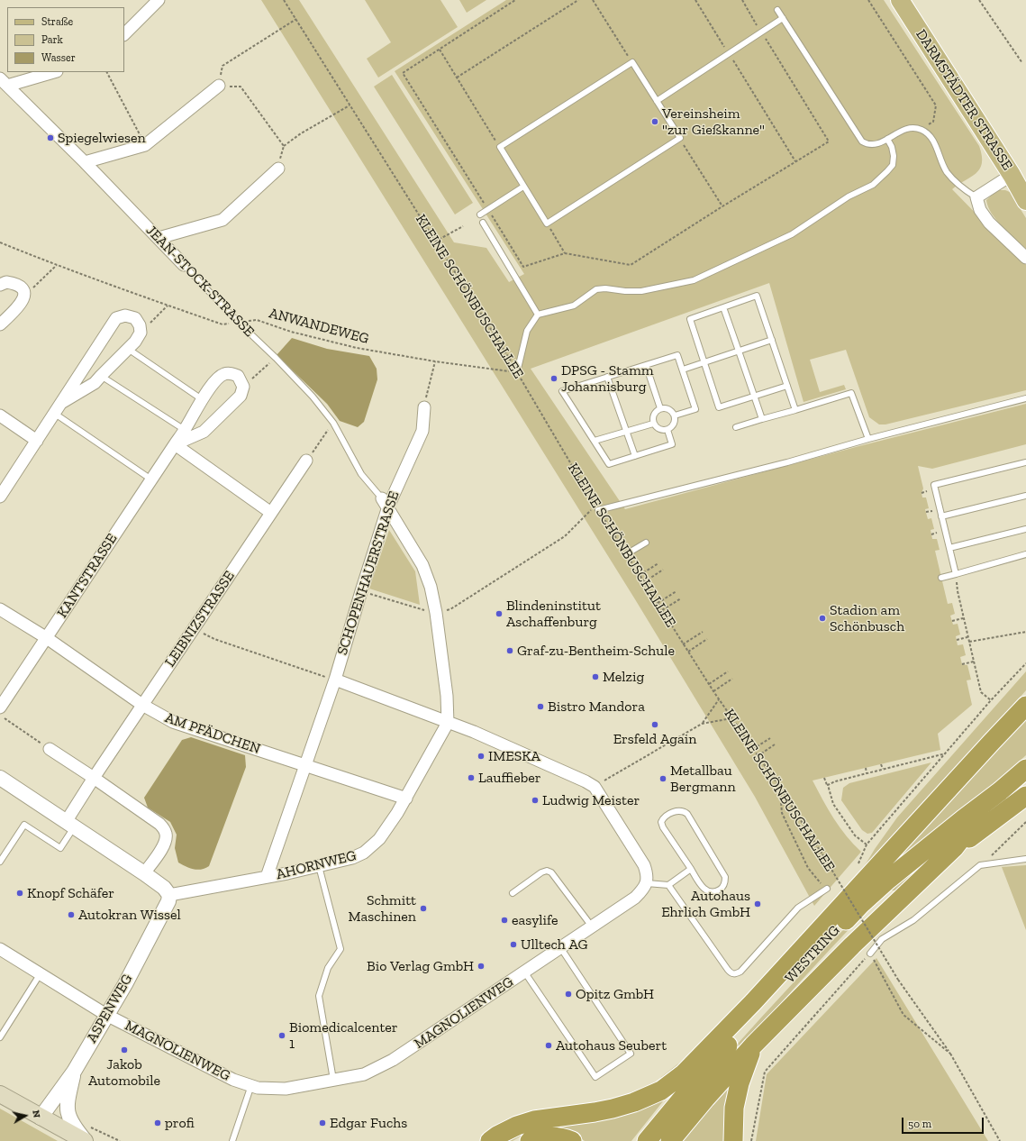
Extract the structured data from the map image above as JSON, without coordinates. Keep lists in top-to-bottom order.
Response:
{
  "streets": {
    "highway": ["WESTRING"],
    "main road": ["DARMSTÄDTER STRASSE"],
    "street": [
      "JEAN-STOCK-STRASSE",
      "SCHOPENHAUERSTRASSE",
      "KANTSTRASSE",
      "LEIBNIZSTRASSE",
      "AM PFÄDCHEN",
      "AHORNWEG",
      "ASPENWEG",
      "MAGNOLIENWEG"
    ],
    "path": ["KLEINE SCHÖNBUSCHALLEE", "ANWANDEWEG"]
  },
  "crossings": [
    ["JEAN-STOCK-STRASSE", "ANWANDEWEG"],
    ["JEAN-STOCK-STRASSE", "SCHOPENHAUERSTRASSE"],
    ["KLEINE SCHÖNBUSCHALLEE", "ANWANDEWEG"],
    ["SCHOPENHAUERSTRASSE", "AM PFÄDCHEN"],
    ["SCHOPENHAUERSTRASSE", "AHORNWEG"],
    ["KANTSTRASSE", "AM PFÄDCHEN"],
    ["LEIBNIZSTRASSE", "AM PFÄDCHEN"],
    ["AM PFÄDCHEN", "AHORNWEG"],
    ["AHORNWEG", "ASPENWEG"],
    ["ASPENWEG", "MAGNOLIENWEG"]
  ],
  "places": [
    "Vereinsheim \"zur Gießkanne\"",
    "Spiegelwiesen",
    "DPSG - Stamm Johannisburg",
    "Blindeninstitut Aschaffenburg",
    "Stadion am Schönbusch",
    "Graf-zu-Bentheim-Schule",
    "Melzig",
    "Bistro Mandora",
    "Ersfeld Again",
    "IMESKA",
    "Lauffieber",
    "Metallbau Bergmann",
    "Ludwig Meister",
    "Knopf Schäfer",
    "Autohaus Ehrlich GmbH",
    "Schmitt Maschinen",
    "Autokran Wissel",
    "easylife",
    "Ulltech AG",
    "Bio Verlag GmbH",
    "Opitz GmbH",
    "Biomedicalcenter 1",
    "Autohaus Seubert",
    "Jakob Automobile",
    "profi",
    "Edgar Fuchs"
  ],
  "legend": ["Straße", "Park", "Wasser"],
  "scale_bar": "50 m",
  "north": "right"
}
